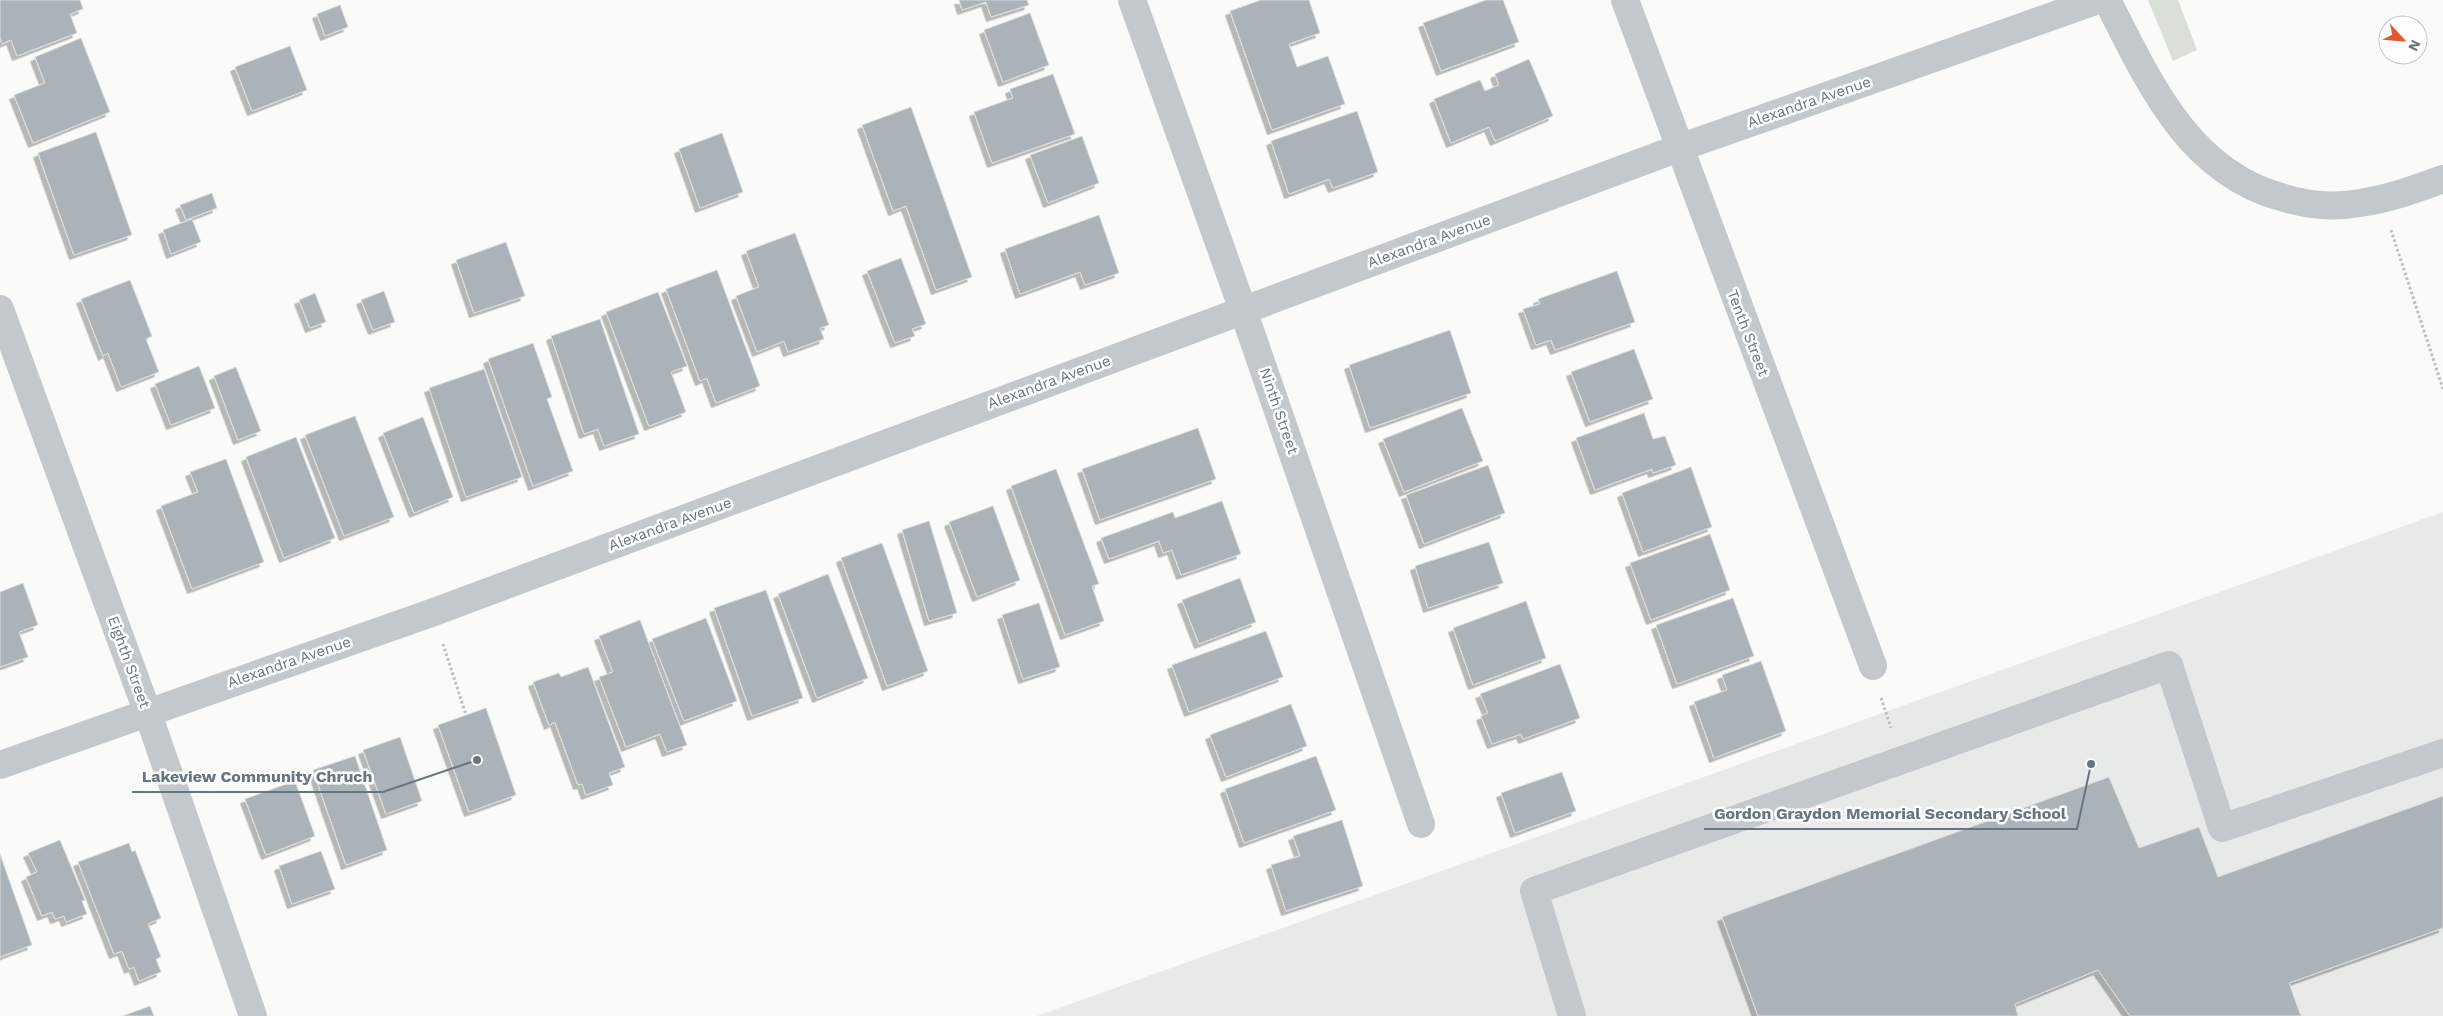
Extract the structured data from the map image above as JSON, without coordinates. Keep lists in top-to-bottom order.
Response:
{
  "streets": {
    "street": [
      "Alexandra Avenue",
      "Tenth Street",
      "Ninth Street",
      "Eighth Street"
    ]
  },
  "crossings": [
    ["Alexandra Avenue", "Tenth Street"],
    ["Alexandra Avenue", "Ninth Street"],
    ["Alexandra Avenue", "Eighth Street"]
  ],
  "places": ["Lakeview Community Chruch", "Gordon Graydon Memorial Secondary School"],
  "north": "bottom right"
}
